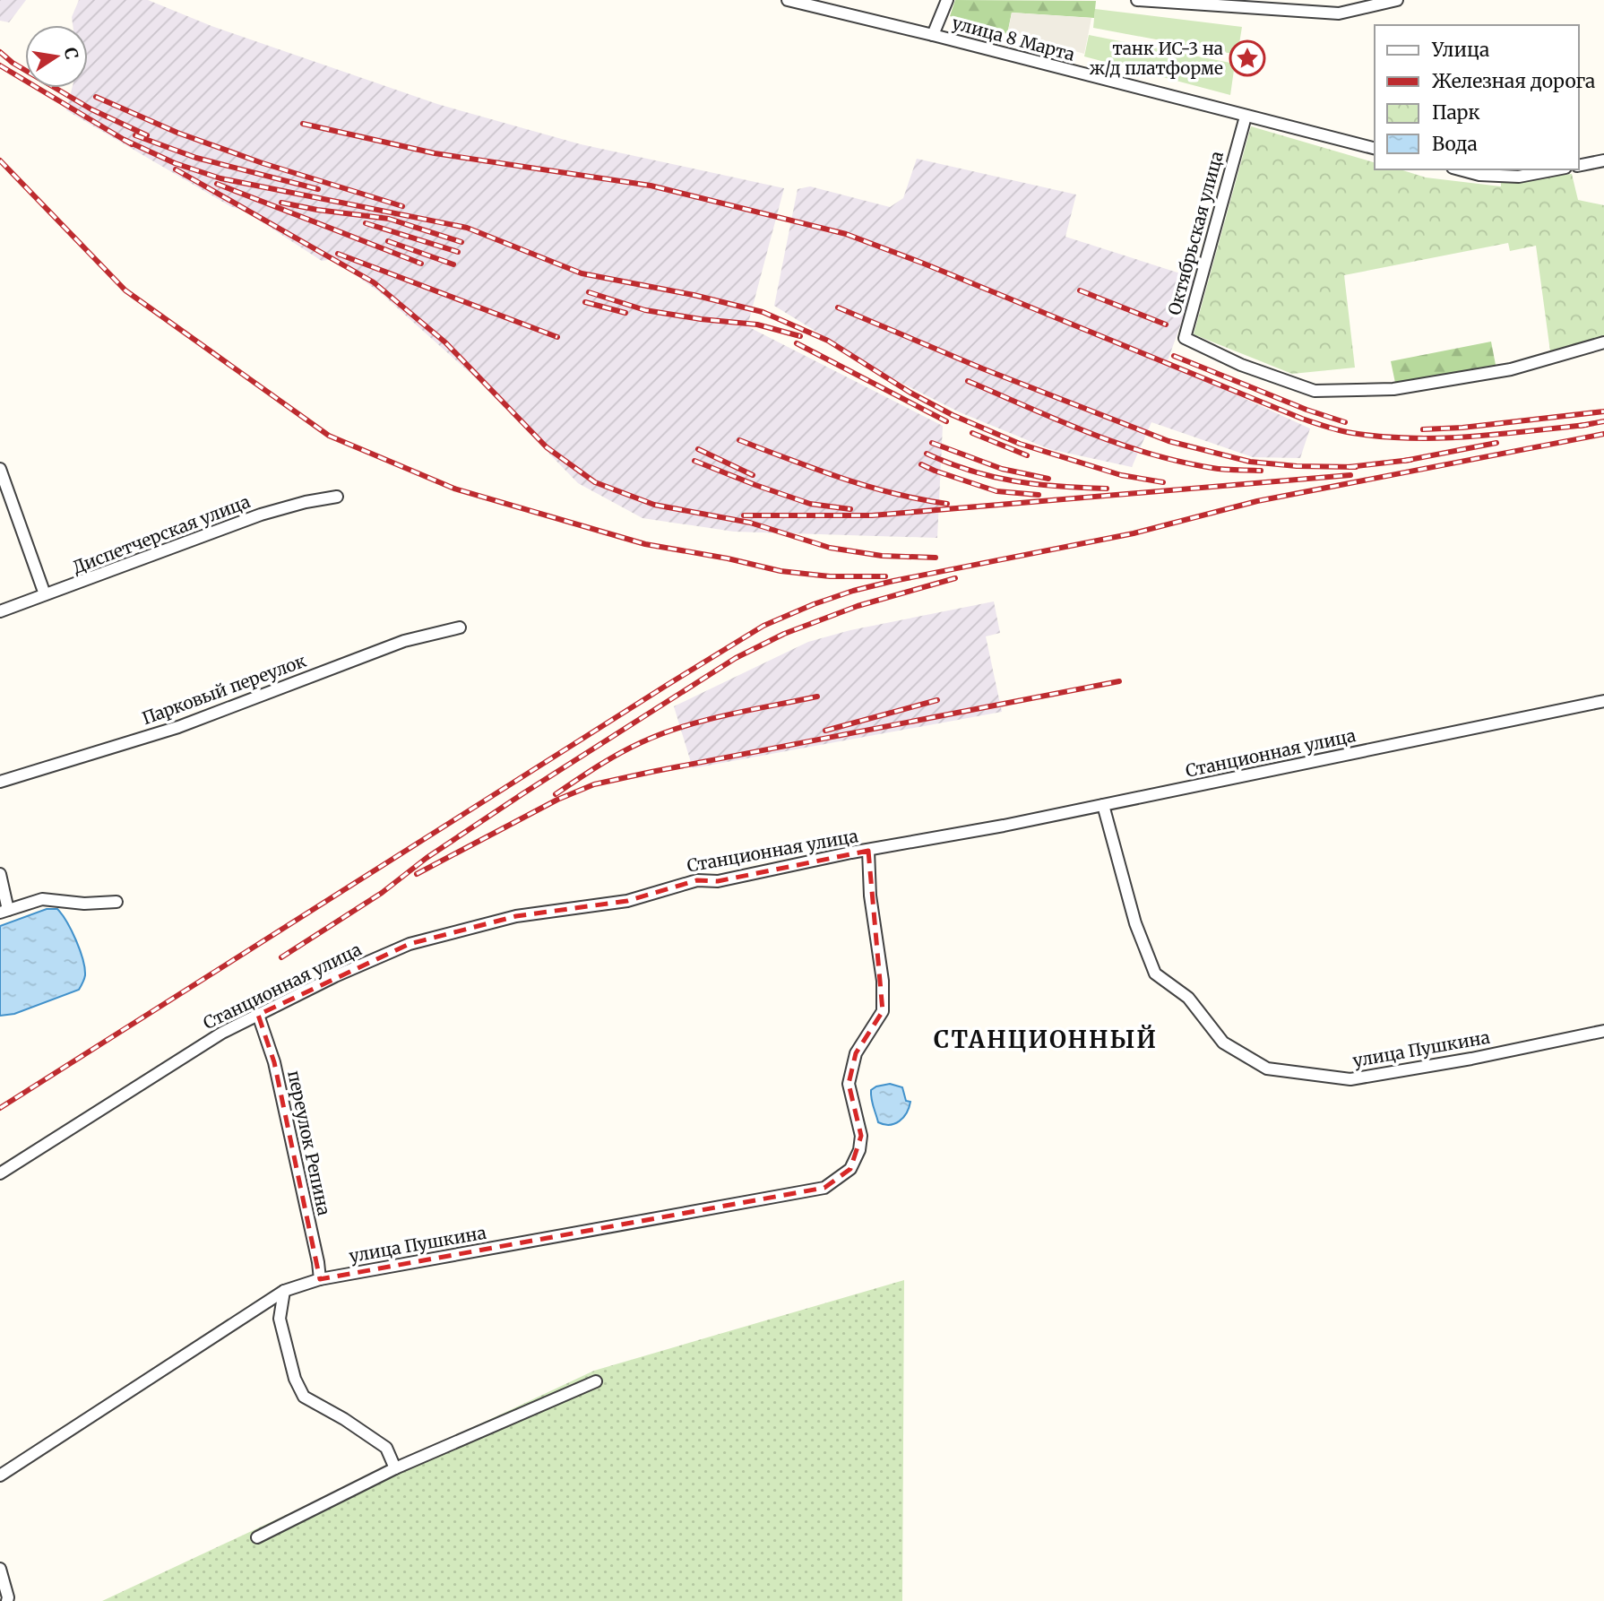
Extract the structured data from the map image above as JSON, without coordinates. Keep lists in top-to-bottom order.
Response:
{
  "streets": {
    "street": [
      "улица 8 Марта",
      "Октябрьская улица",
      "Диспетчерская улица",
      "Парковый переулок",
      "Станционная улица",
      "улица Пушкина",
      "переулок Репина"
    ]
  },
  "crossings": [
    ["улица 8 Марта", "Октябрьская улица"],
    ["Станционная улица", "улица Пушкина"],
    ["Станционная улица", "переулок Репина"],
    ["улица Пушкина", "переулок Репина"]
  ],
  "districts": ["СТАНЦИОННЫЙ"],
  "places": {
    "place": ["танк ИС-3 на ж/д платформе"]
  },
  "legend": [
    "Улица",
    "Железная дорога",
    "Парк",
    "Вода"
  ],
  "north": "right"
}
